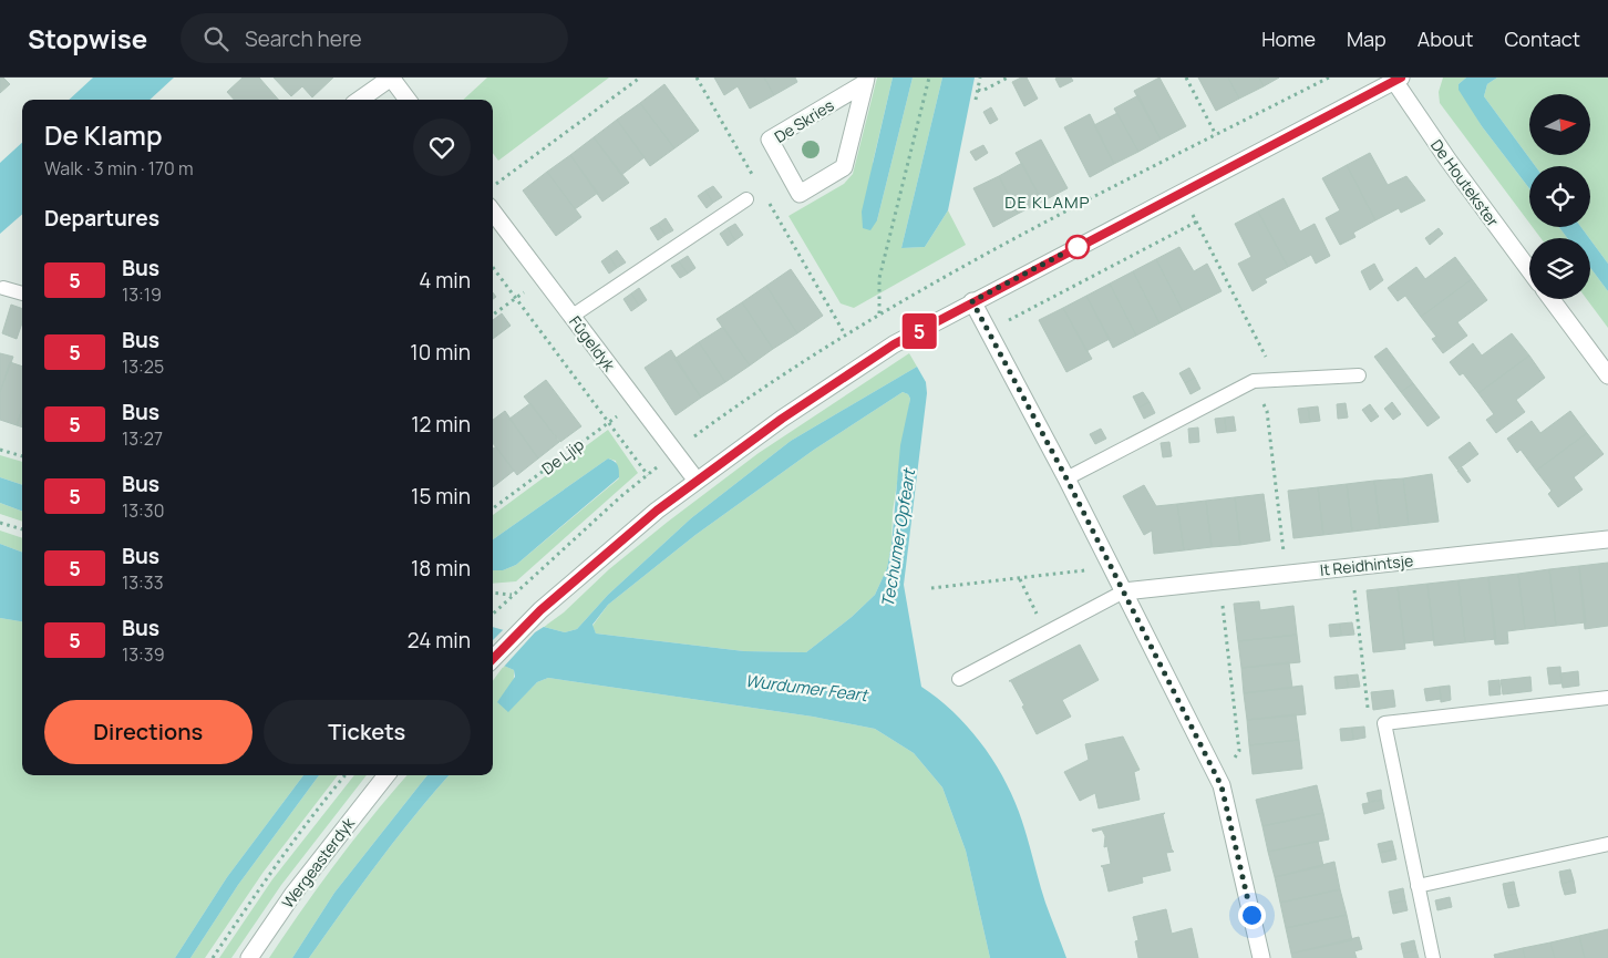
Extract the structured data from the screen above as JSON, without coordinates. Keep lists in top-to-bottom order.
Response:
{
  "streets": {
    "street": [
      "De Skries",
      "De Houtekster",
      "Fûgeldyk",
      "It Reidhintsje",
      "Wergeasterdyk"
    ],
    "path": ["De Ljip"]
  },
  "crossings": [
    ["Fûgeldyk", "De Ljip"]
  ],
  "districts": ["DE KLAMP"],
  "water": ["Techumer Opfeart", "Wurdumer Feart"],
  "lines": ["bus line 5"],
  "north": "right",
  "page": {
    "header": "Stopwise",
    "search": "Search here",
    "nav": [
      "Home",
      "Map",
      "About",
      "Contact"
    ],
    "on_map": "5",
    "heading": [
      ["De Klamp", "Walk · 3 min · 170 m"],
      "Departures"
    ],
    "list": [
      {
        "mark": "5",
        "name": "Bus",
        "note": "13:19",
        "value": "4 min"
      },
      {
        "mark": "5",
        "name": "Bus",
        "note": "13:25",
        "value": "10 min"
      },
      {
        "mark": "5",
        "name": "Bus",
        "note": "13:27",
        "value": "12 min"
      },
      {
        "mark": "5",
        "name": "Bus",
        "note": "13:30",
        "value": "15 min"
      },
      {
        "mark": "5",
        "name": "Bus",
        "note": "13:33",
        "value": "18 min"
      },
      {
        "mark": "5",
        "name": "Bus",
        "note": "13:39",
        "value": "24 min"
      }
    ],
    "buttons": ["Directions", "Tickets"]
  }
}
